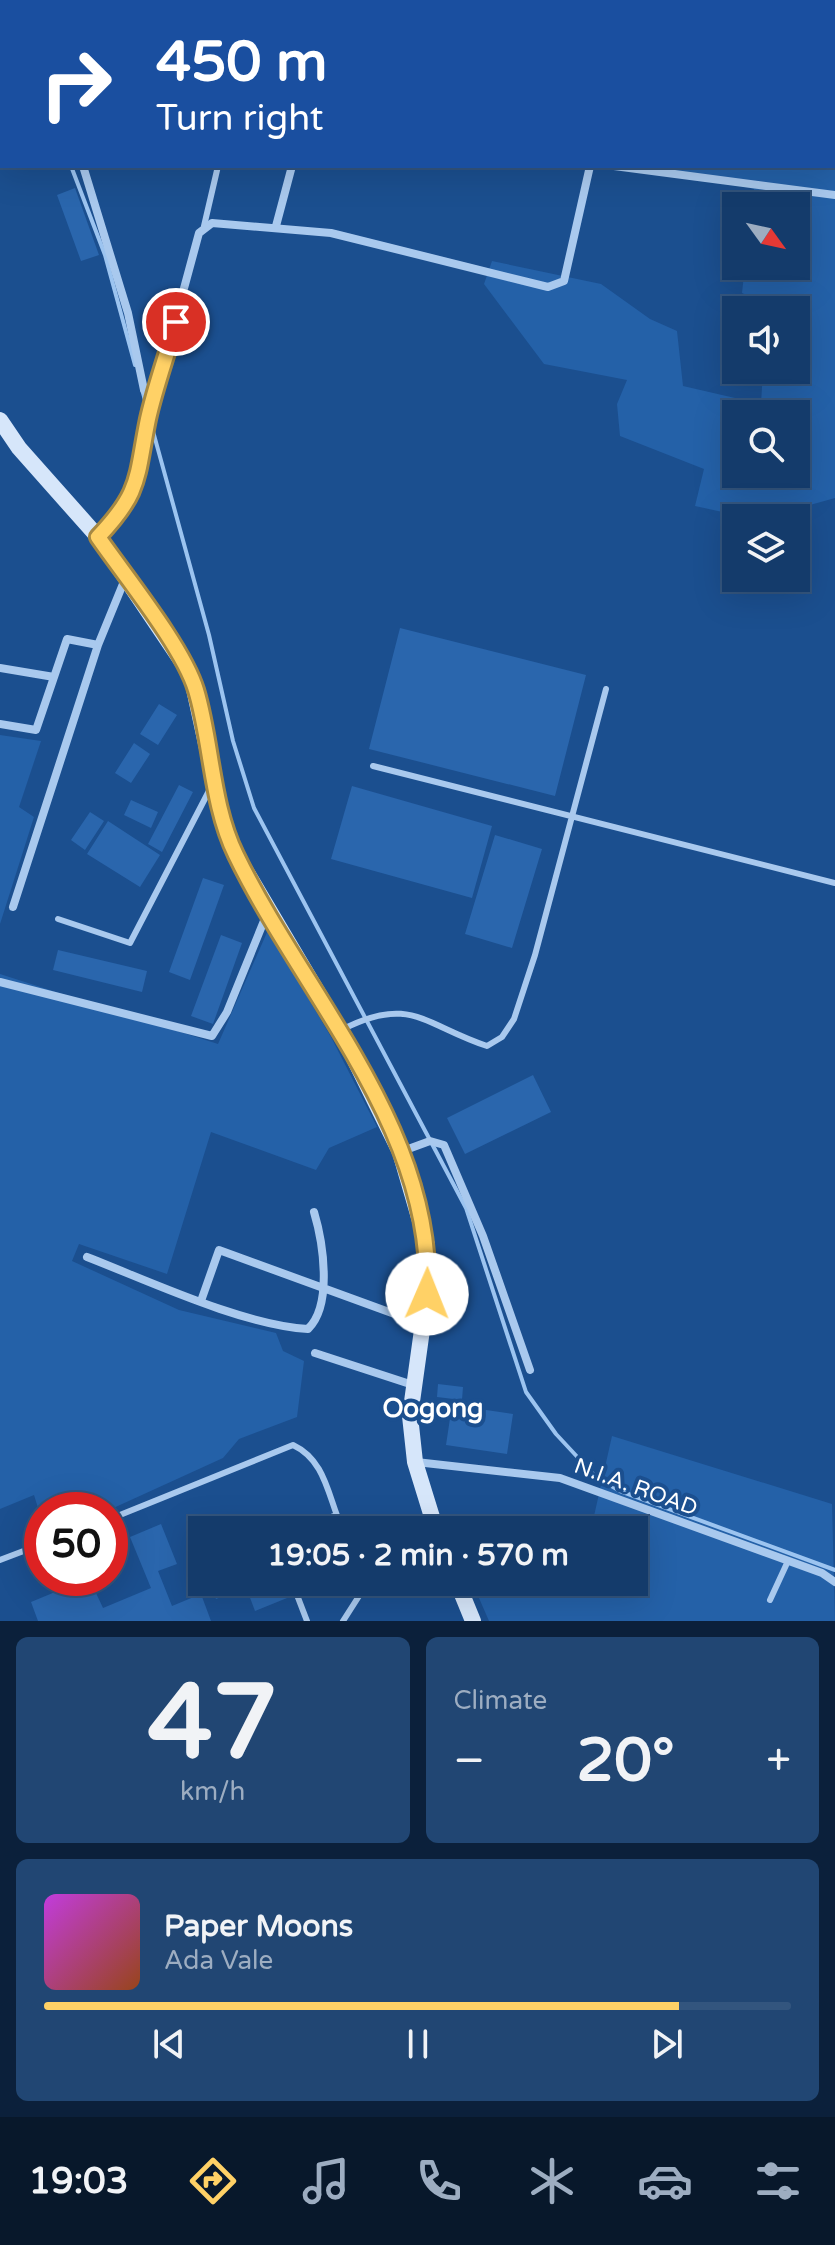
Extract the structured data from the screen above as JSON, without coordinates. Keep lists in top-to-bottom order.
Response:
{
  "streets": {
    "street": ["N.I.A. ROAD"]
  },
  "districts": ["Oogong"],
  "north": "bottom right",
  "page": {
    "turn": ["450 m", "Turn right"],
    "limit": "50",
    "trip": "19:05 · 2 min · 570 m",
    "tile": [
      ["47", "km/h"],
      "Climate"
    ],
    "heat": ["−", "20°", "+"],
    "song": ["Paper Moons", "Ada Vale"],
    "tabs": "19:03"
  }
}
